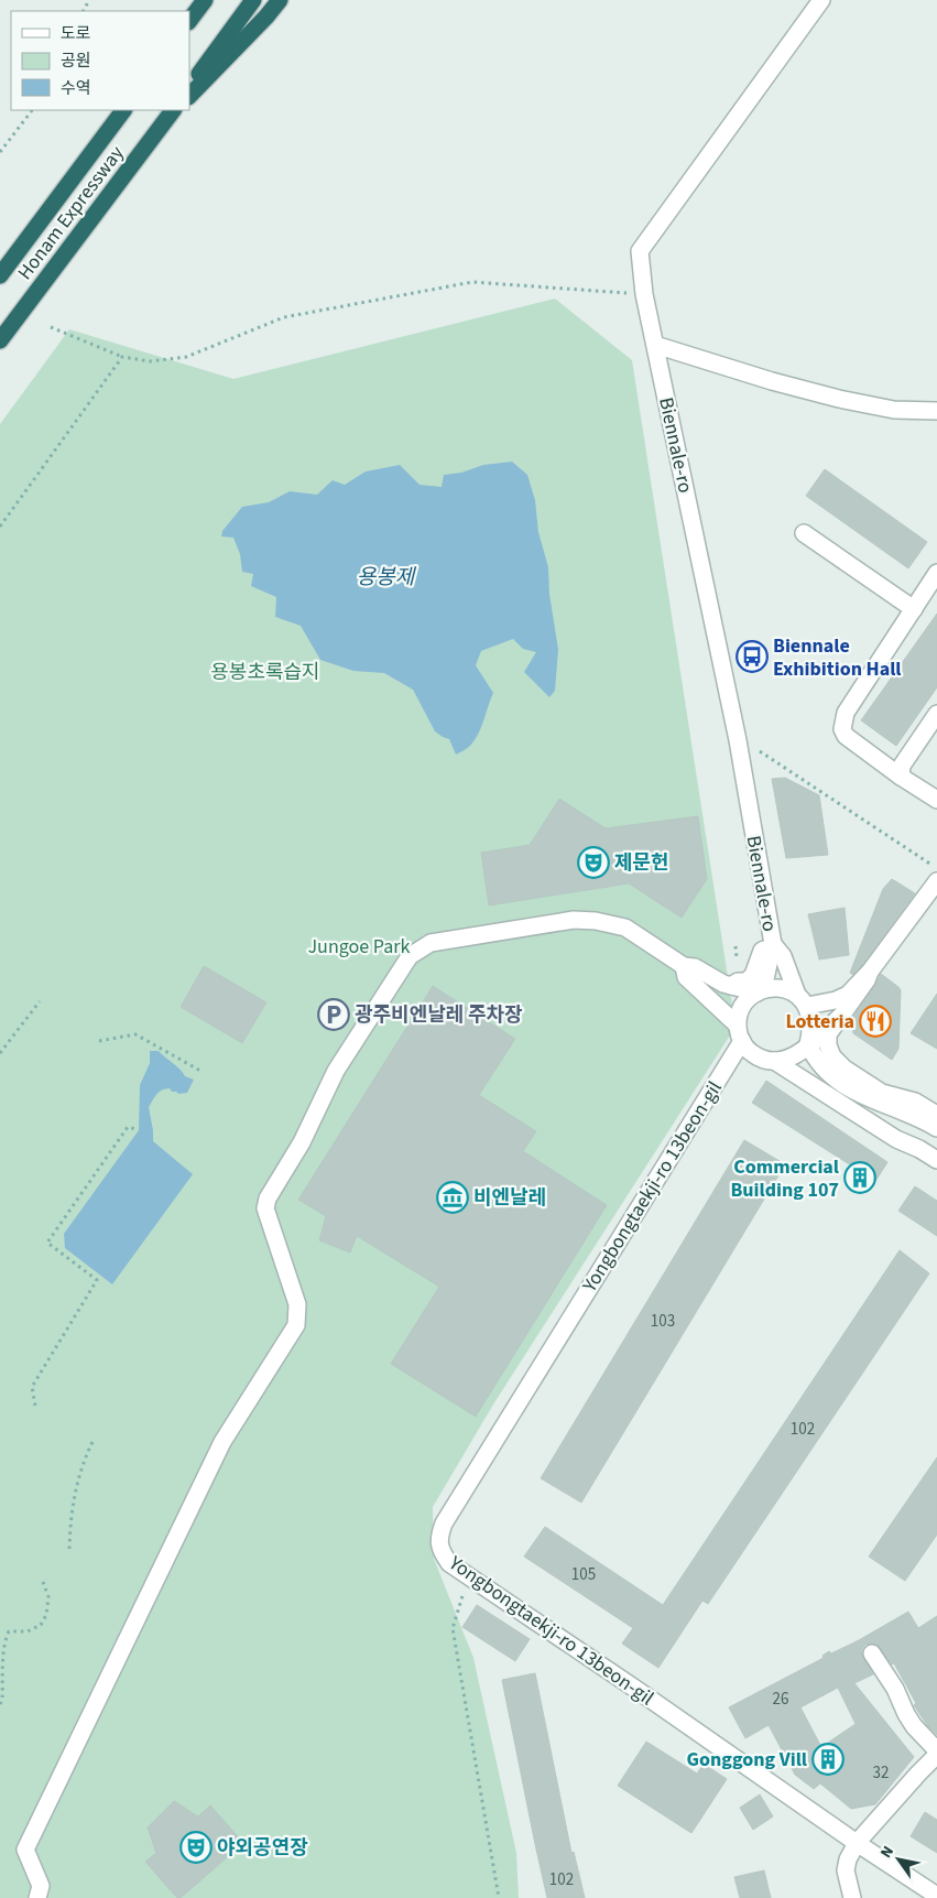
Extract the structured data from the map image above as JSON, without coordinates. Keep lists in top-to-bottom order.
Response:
{
  "streets": {
    "highway": ["Honam Expressway"],
    "street": ["Biennale-ro", "Yongbongtaekji-ro 13beon-gil"]
  },
  "water": ["용봉제"],
  "parks": ["용봉초록습지", "Jungoe Park"],
  "places": {
    "bus stop": ["Biennale Exhibition Hall"],
    "theatre": ["제문헌", "야외공연장"],
    "parking": ["광주비엔날레 주차장"],
    "restaurant": ["Lotteria"],
    "building": ["Commercial Building 107", "Gonggong Vill"],
    "museum": ["비엔날레"]
  },
  "house_numbers": [
    "103",
    "102",
    "105",
    "26",
    "32",
    "102"
  ],
  "legend": ["도로", "공원", "수역"],
  "north": "top left"
}
